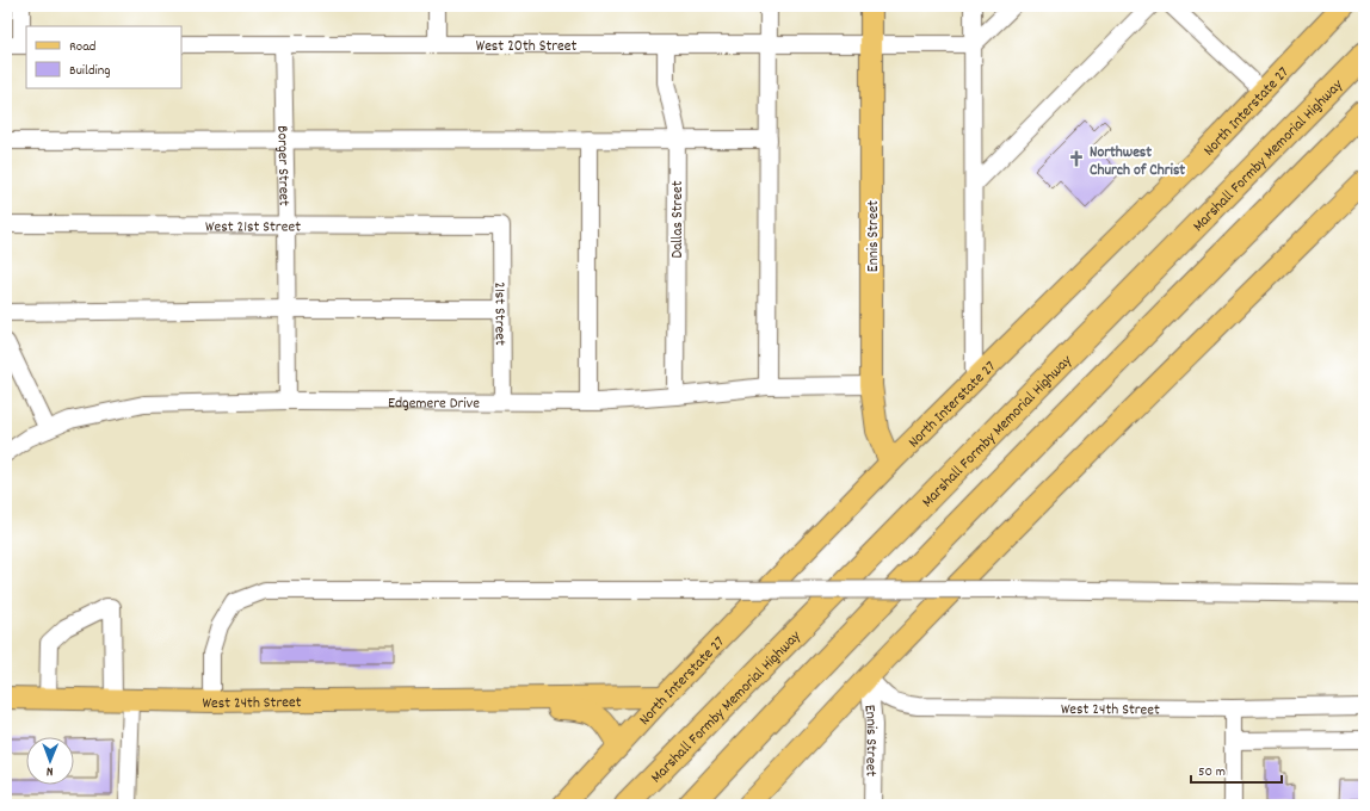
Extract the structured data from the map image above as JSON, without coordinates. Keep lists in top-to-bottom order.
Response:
{
  "streets": {
    "highway": ["Marshall Formby Memorial Highway"],
    "main road": ["North Interstate 27", "Ennis Street", "West 24th Street"],
    "street": [
      "West 20th Street",
      "Borger Street",
      "Dallas Street",
      "West 21st Street",
      "21st Street",
      "Edgemere Drive"
    ]
  },
  "crossings": [
    ["West 20th Street", "Borger Street"],
    ["West 20th Street", "Dallas Street"],
    ["West 20th Street", "Ennis Street"],
    ["North Interstate 27", "Ennis Street"],
    ["North Interstate 27", "West 24th Street"],
    ["Borger Street", "West 21st Street"],
    ["Borger Street", "Edgemere Drive"],
    ["Dallas Street", "Edgemere Drive"],
    ["West 21st Street", "21st Street"],
    ["Ennis Street", "Edgemere Drive"],
    ["Ennis Street", "West 24th Street"],
    ["21st Street", "Edgemere Drive"]
  ],
  "places": {
    "church": ["Northwest Church of Christ"]
  },
  "legend": ["Road", "Building"],
  "scale_bar": "50 m",
  "north": "bottom"
}
